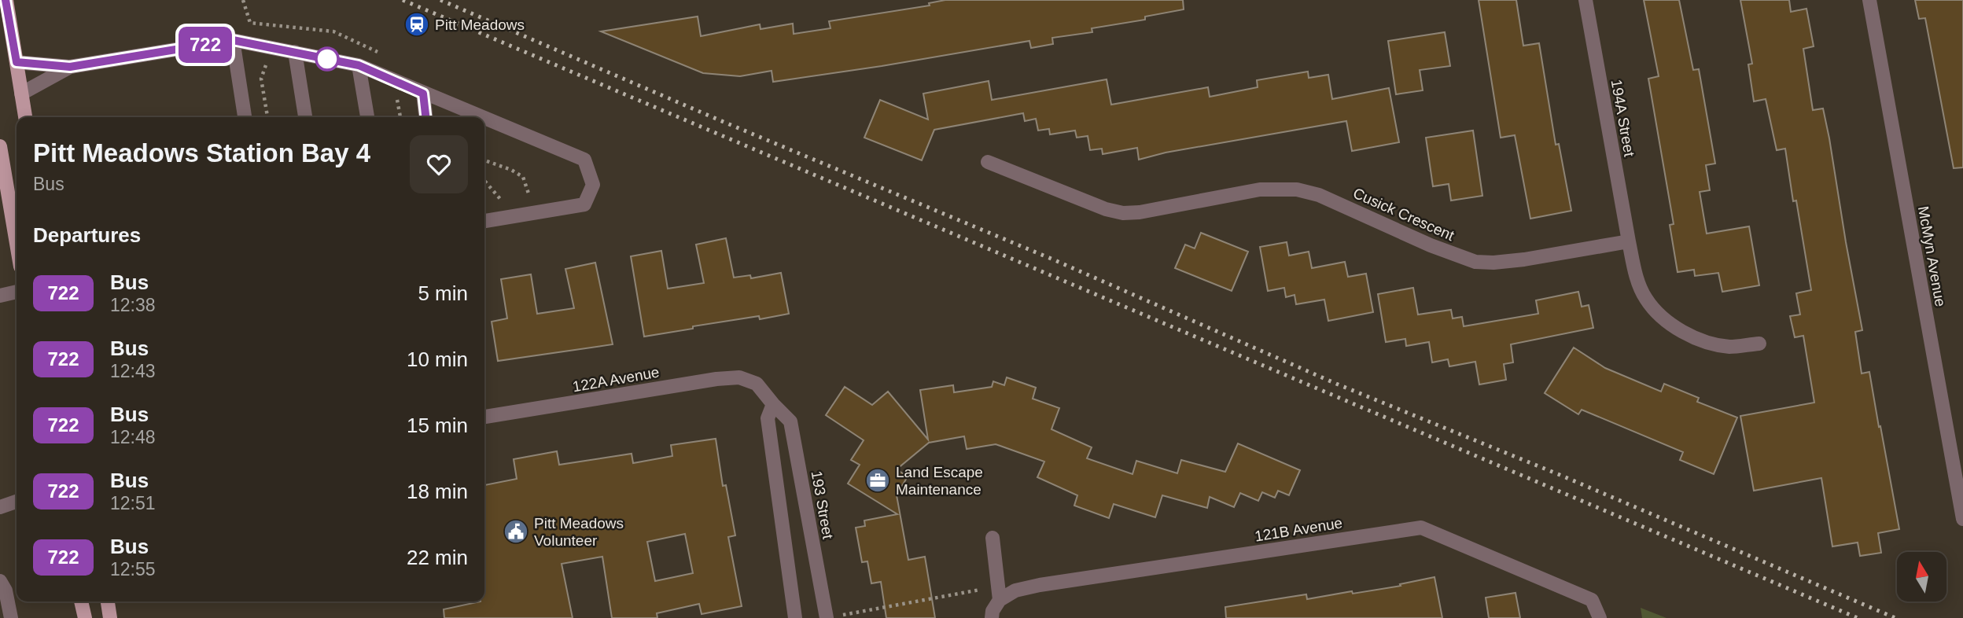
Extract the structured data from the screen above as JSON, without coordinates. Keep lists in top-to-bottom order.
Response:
{
  "streets": {
    "street": [
      "194A Street",
      "Cusick Crescent",
      "McMyn Avenue",
      "122A Avenue",
      "193 Street",
      "121B Avenue"
    ]
  },
  "crossings": [
    ["194A Street", "Cusick Crescent"],
    ["122A Avenue", "193 Street"]
  ],
  "places": {
    "station": ["Pitt Meadows"],
    "office": ["Land Escape Maintenance"],
    "public building": ["Pitt Meadows Volunteer"]
  },
  "lines": ["bus line 722"],
  "north": "top",
  "page": {
    "on_map": "722",
    "heading": [
      ["Pitt Meadows Station Bay 4", "Bus"],
      "Departures"
    ],
    "list": [
      {
        "mark": "722",
        "name": "Bus",
        "note": "12:38",
        "value": "5 min"
      },
      {
        "mark": "722",
        "name": "Bus",
        "note": "12:43",
        "value": "10 min"
      },
      {
        "mark": "722",
        "name": "Bus",
        "note": "12:48",
        "value": "15 min"
      },
      {
        "mark": "722",
        "name": "Bus",
        "note": "12:51",
        "value": "18 min"
      },
      {
        "mark": "722",
        "name": "Bus",
        "note": "12:55",
        "value": "22 min"
      }
    ]
  }
}
